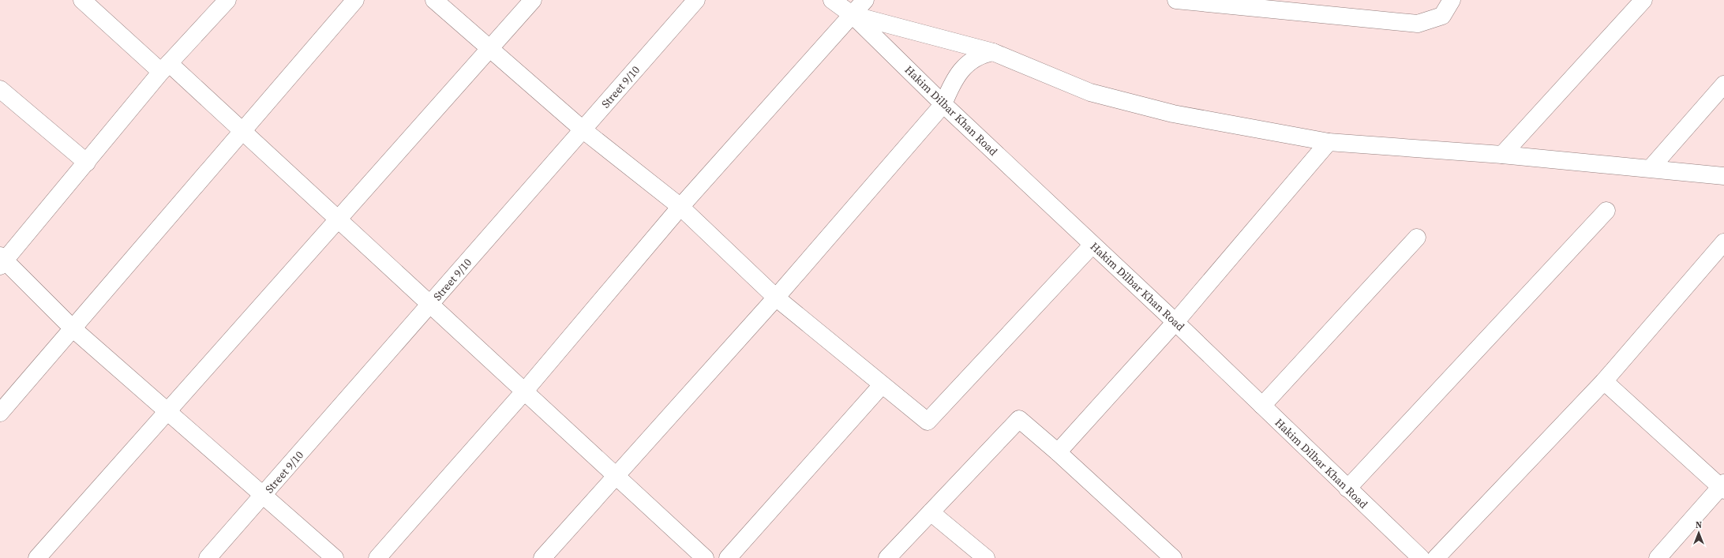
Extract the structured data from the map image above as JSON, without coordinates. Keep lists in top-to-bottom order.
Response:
{
  "streets": {
    "street": ["Street 9/10", "Hakim Dilbar Khan Road"]
  },
  "north": "top"
}
